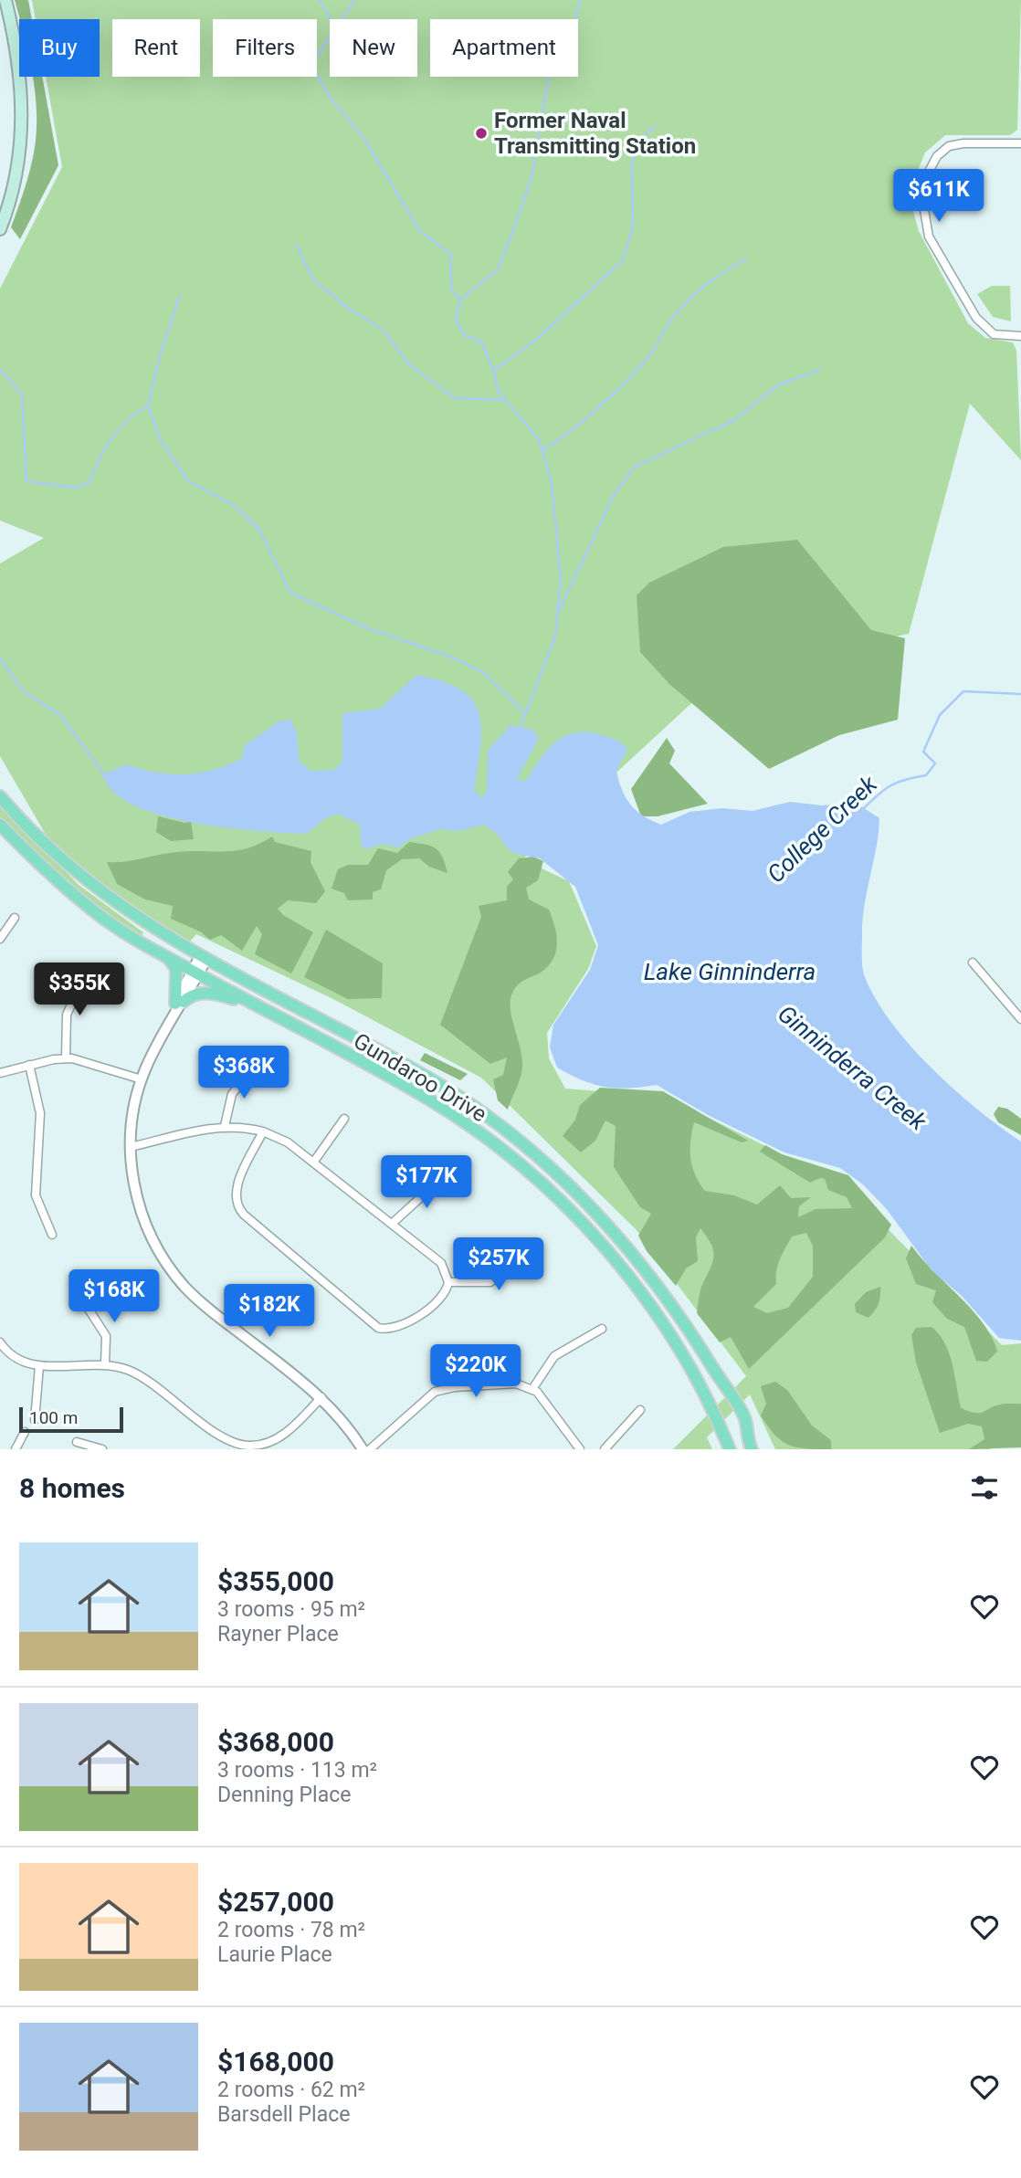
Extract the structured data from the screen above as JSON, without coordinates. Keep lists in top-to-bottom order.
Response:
{
  "streets": {
    "main road": ["Gundaroo Drive"]
  },
  "water": ["College Creek", "Lake Ginninderra", "Ginninderra Creek"],
  "places": ["Former Naval Transmitting Station"],
  "scale_bar": "100 m",
  "page": {
    "chip": [
      "Buy",
      "Rent",
      "Filters",
      "New",
      "Apartment"
    ],
    "price": [
      "$611K",
      "$355K",
      "$368K",
      "$177K",
      "$257K",
      "$168K",
      "$182K",
      "$220K"
    ],
    "scale": "100 m",
    "heading": "8 homes",
    "list": [
      {
        "name": "$355,000",
        "note": "3 rooms · 95 m² · Rayner Place"
      },
      {
        "name": "$368,000",
        "note": "3 rooms · 113 m² · Denning Place"
      },
      {
        "name": "$257,000",
        "note": "2 rooms · 78 m² · Laurie Place"
      },
      {
        "name": "$168,000",
        "note": "2 rooms · 62 m² · Barsdell Place"
      }
    ]
  }
}
